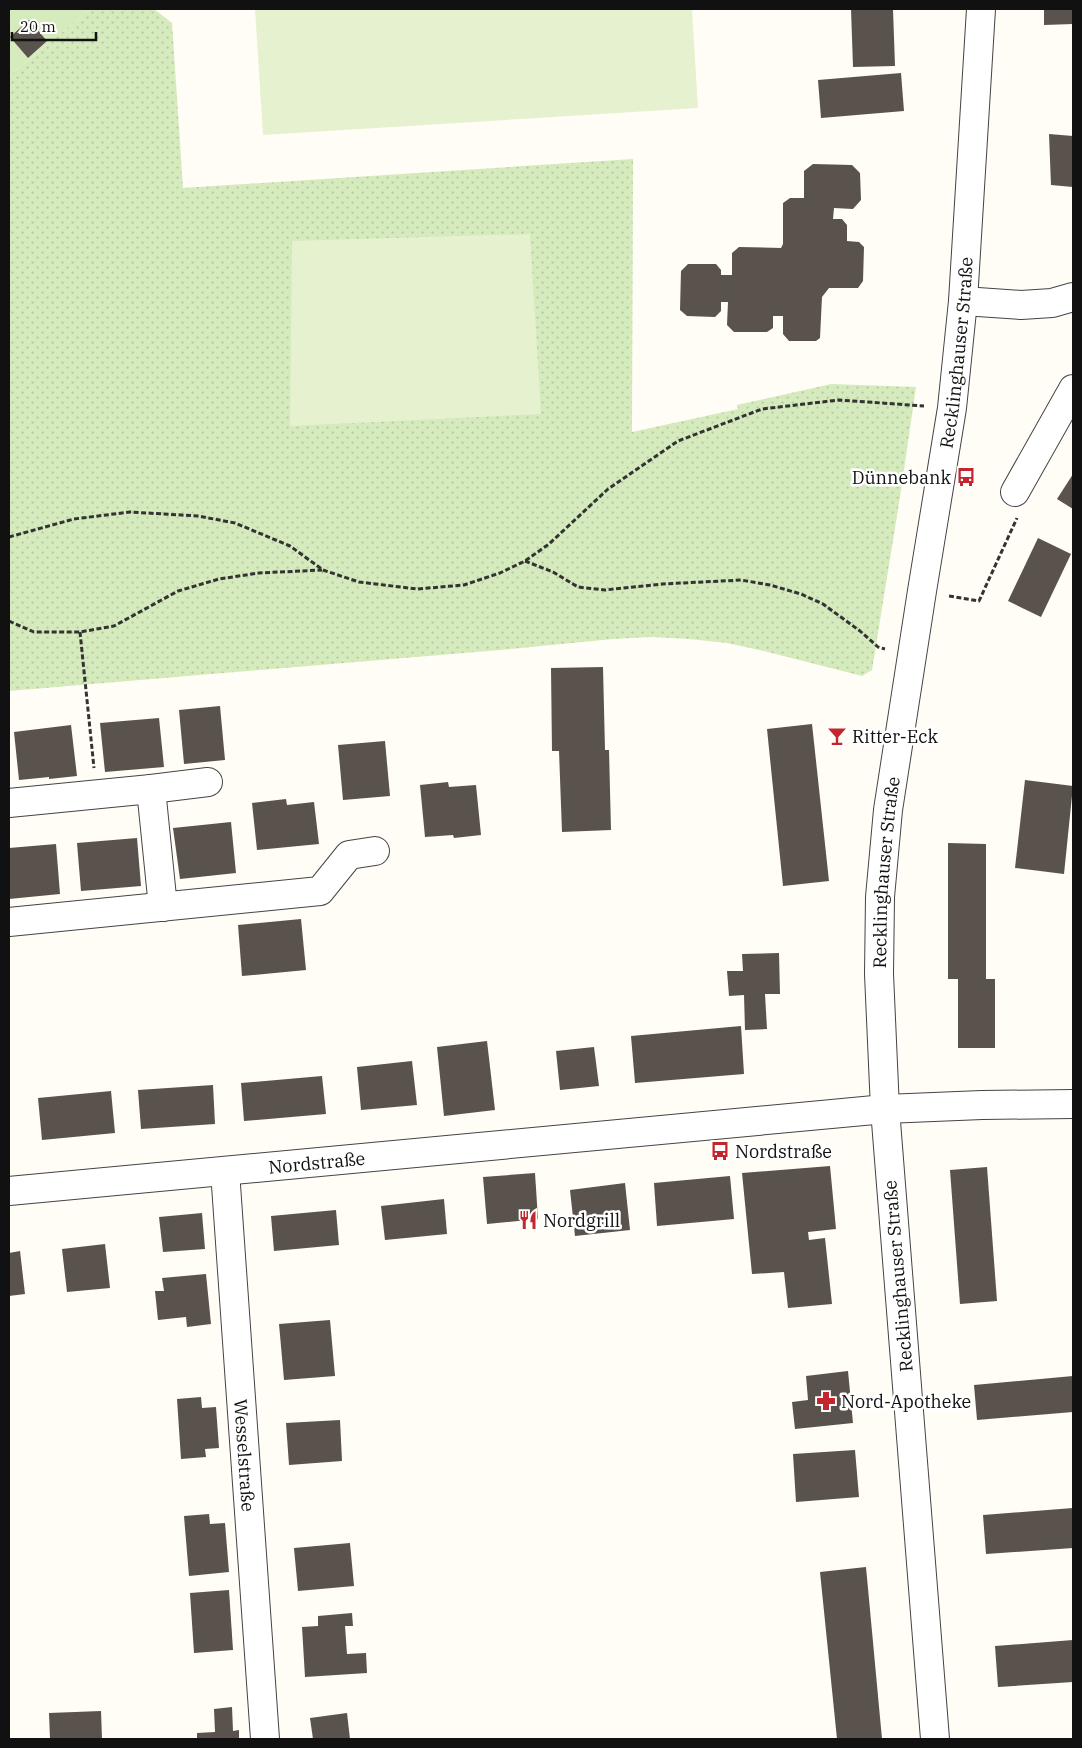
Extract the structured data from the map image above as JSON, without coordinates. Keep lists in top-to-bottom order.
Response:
{
  "streets": {
    "street": ["Recklinghauser Straße", "Nordstraße", "Wesselstraße"]
  },
  "crossings": [
    ["Recklinghauser Straße", "Nordstraße"],
    ["Nordstraße", "Wesselstraße"]
  ],
  "places": {
    "bus stop": ["Dünnebank", "Nordstraße"],
    "bar": ["Ritter-Eck"],
    "restaurant": ["Nordgrill"],
    "pharmacy": ["Nord-Apotheke"]
  },
  "scale_bar": "20 m"
}
